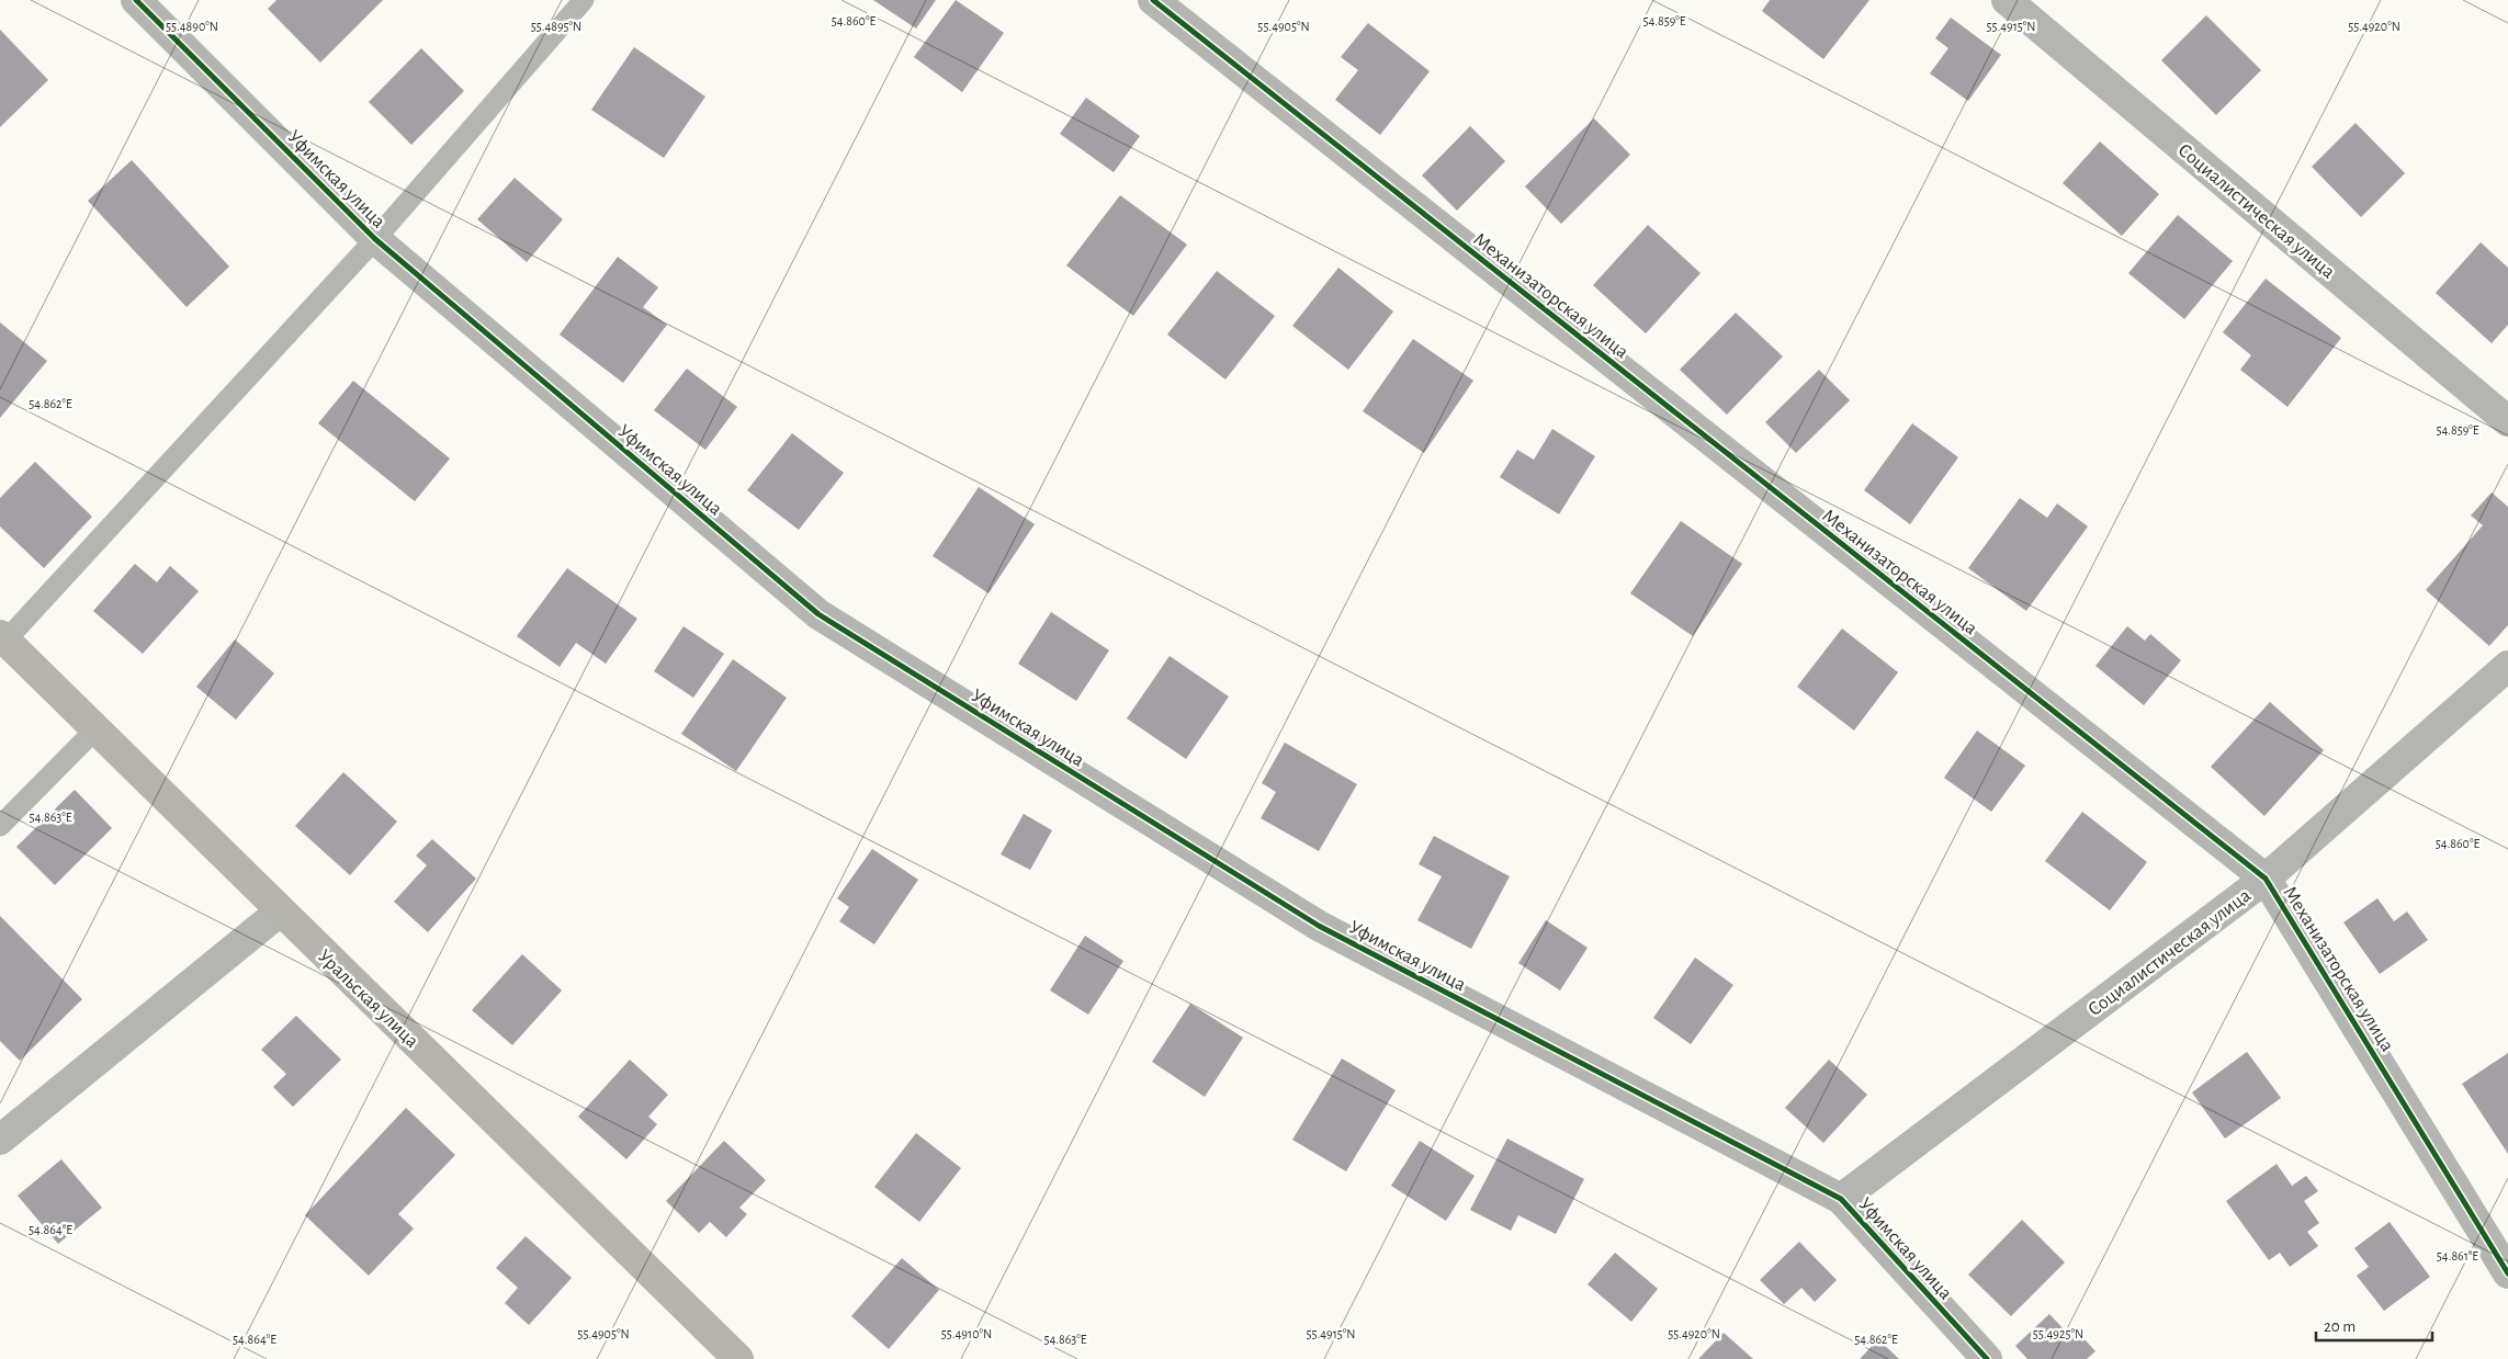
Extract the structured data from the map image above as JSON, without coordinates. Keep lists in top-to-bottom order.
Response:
{
  "streets": {
    "main road": ["Уральская улица"],
    "street": ["Уфимская улица", "Социалистическая улица", "Механизаторская улица"]
  },
  "crossings": [
    ["Уфимская улица", "Социалистическая улица"],
    ["Социалистическая улица", "Механизаторская улица"]
  ],
  "scale_bar": "20 m",
  "coordinates": [
    "54.860°E",
    "54.859°E",
    "55.4890°N",
    "55.4895°N",
    "55.4905°N",
    "55.4915°N",
    "55.4920°N",
    "54.862°E",
    "54.863°E",
    "54.864°E",
    "54.861°E",
    "55.4910°N",
    "55.4925°N"
  ]
}
